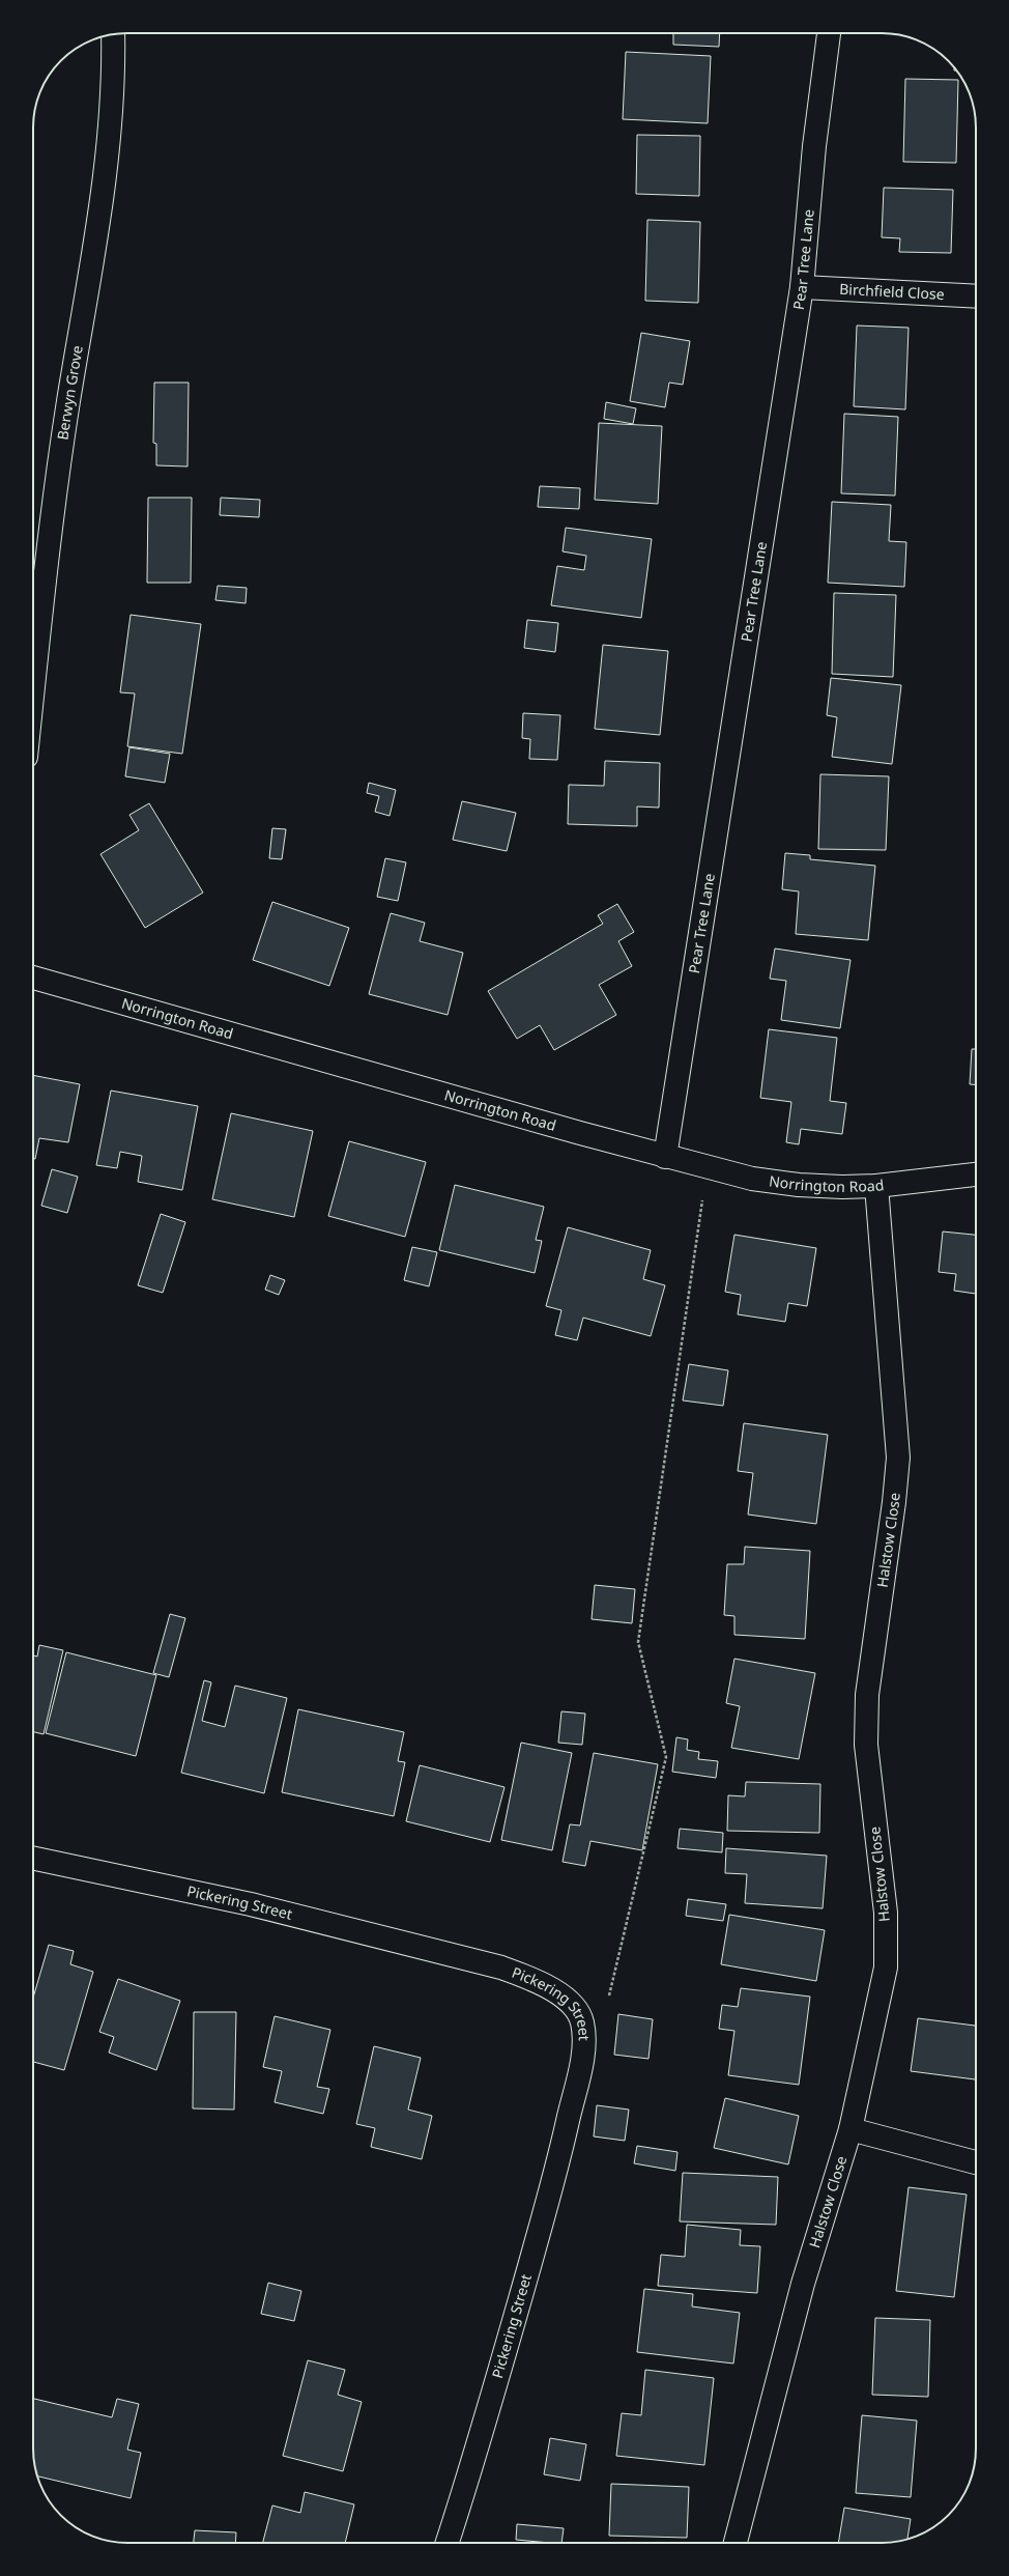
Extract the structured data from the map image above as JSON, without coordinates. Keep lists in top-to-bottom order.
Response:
{
  "streets": {
    "street": [
      "Pear Tree Lane",
      "Birchfield Close",
      "Berwyn Grove",
      "Norrington Road",
      "Halstow Close",
      "Pickering Street"
    ]
  },
  "crossings": [
    ["Pear Tree Lane", "Birchfield Close"],
    ["Pear Tree Lane", "Norrington Road"],
    ["Norrington Road", "Halstow Close"]
  ]
}
